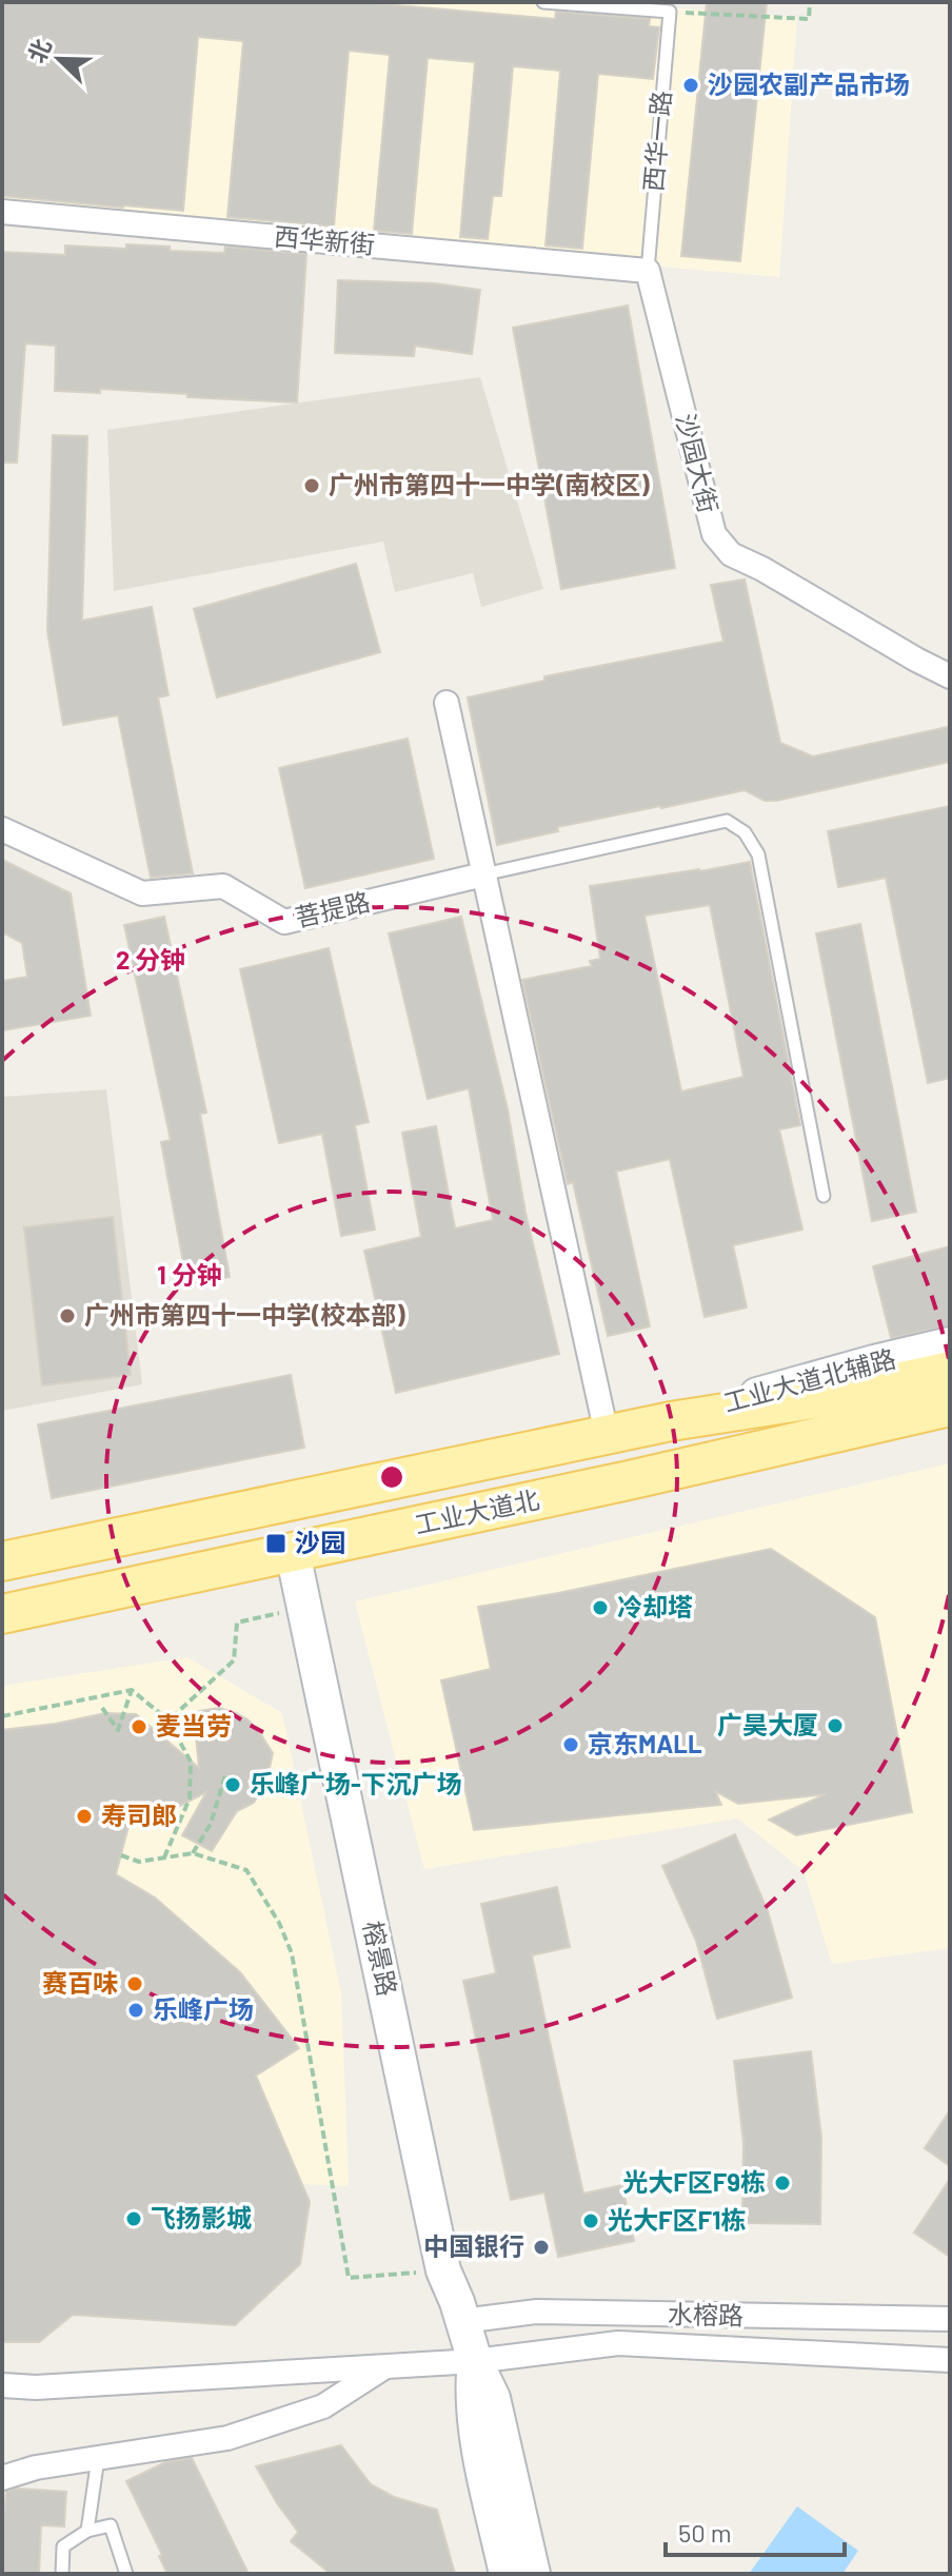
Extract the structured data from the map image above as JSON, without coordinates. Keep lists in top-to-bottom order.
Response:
{
  "streets": {
    "main road": ["工业大道北"],
    "street": [
      "西华新街",
      "沙园大街",
      "菩提路",
      "工业大道北辅路",
      "榕景路",
      "水榕路"
    ],
    "lane": ["西华一路"]
  },
  "crossings": [
    ["西华一路", "西华新街"],
    ["西华一路", "沙园大街"],
    ["西华新街", "沙园大街"],
    ["工业大道北辅路", "工业大道北"],
    ["工业大道北", "榕景路"],
    ["榕景路", "水榕路"]
  ],
  "places": {
    "other": [
      "沙园农副产品市场",
      "广州市第四十一中学(南校区)",
      "广州市第四十一中学(校本部)",
      "冷却塔",
      "广昊大厦",
      "麦当劳",
      "京东MALL",
      "乐峰广场-下沉广场",
      "寿司郎",
      "赛百味",
      "乐峰广场",
      "光大F区F9栋",
      "飞扬影城",
      "光大F区F1栋",
      "中国银行"
    ],
    "transit": ["沙园"]
  },
  "scale_bar": "50 m",
  "north": "top left",
  "rings": ["2 分钟", "1 分钟"]
}
